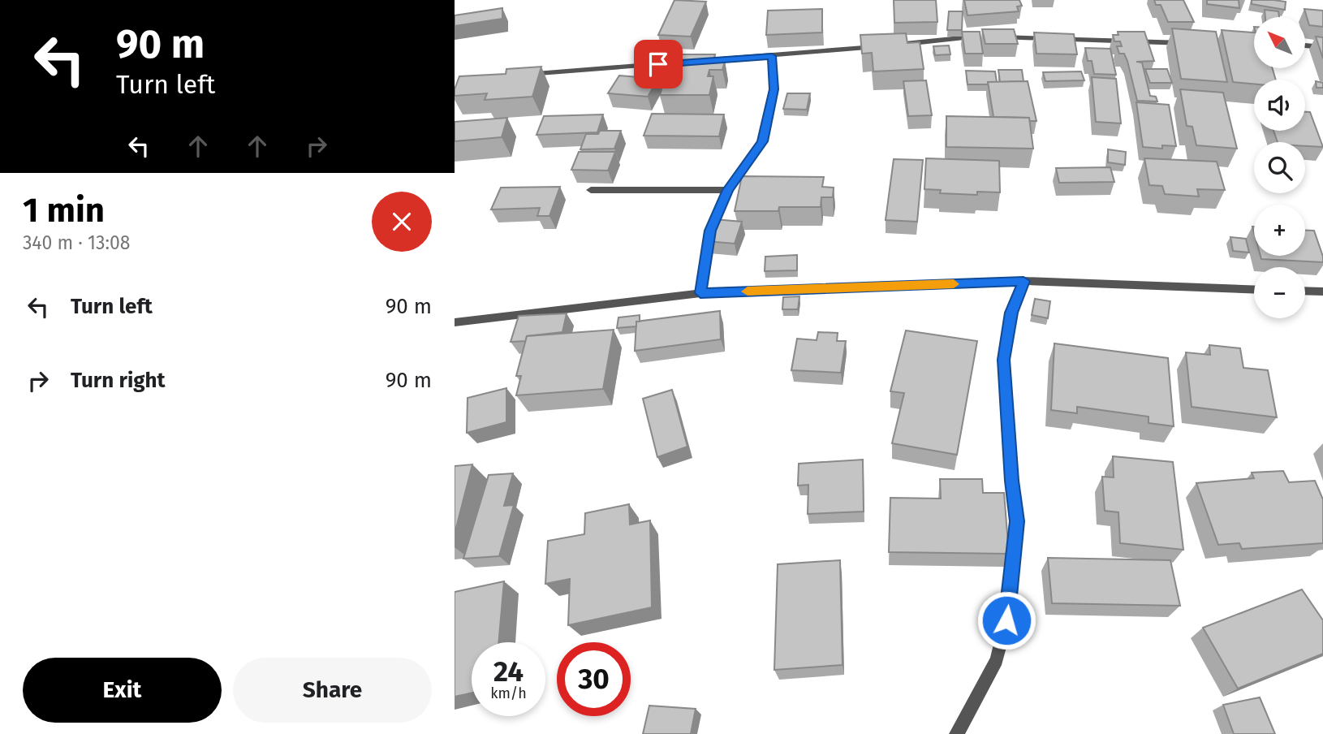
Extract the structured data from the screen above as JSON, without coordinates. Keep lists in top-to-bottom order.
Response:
{
  "north": "top left",
  "page": {
    "turn": ["90 m", "Turn left"],
    "map_buttons": ["+", "−"],
    "heading": ["1 min", "340 m · 13:08"],
    "list": [
      {
        "name": "Turn left",
        "value": "90 m"
      },
      {
        "name": "Turn right",
        "value": "90 m"
      }
    ],
    "speed": "24 km/h",
    "limit": "30",
    "buttons": ["Exit", "Share"]
  }
}
